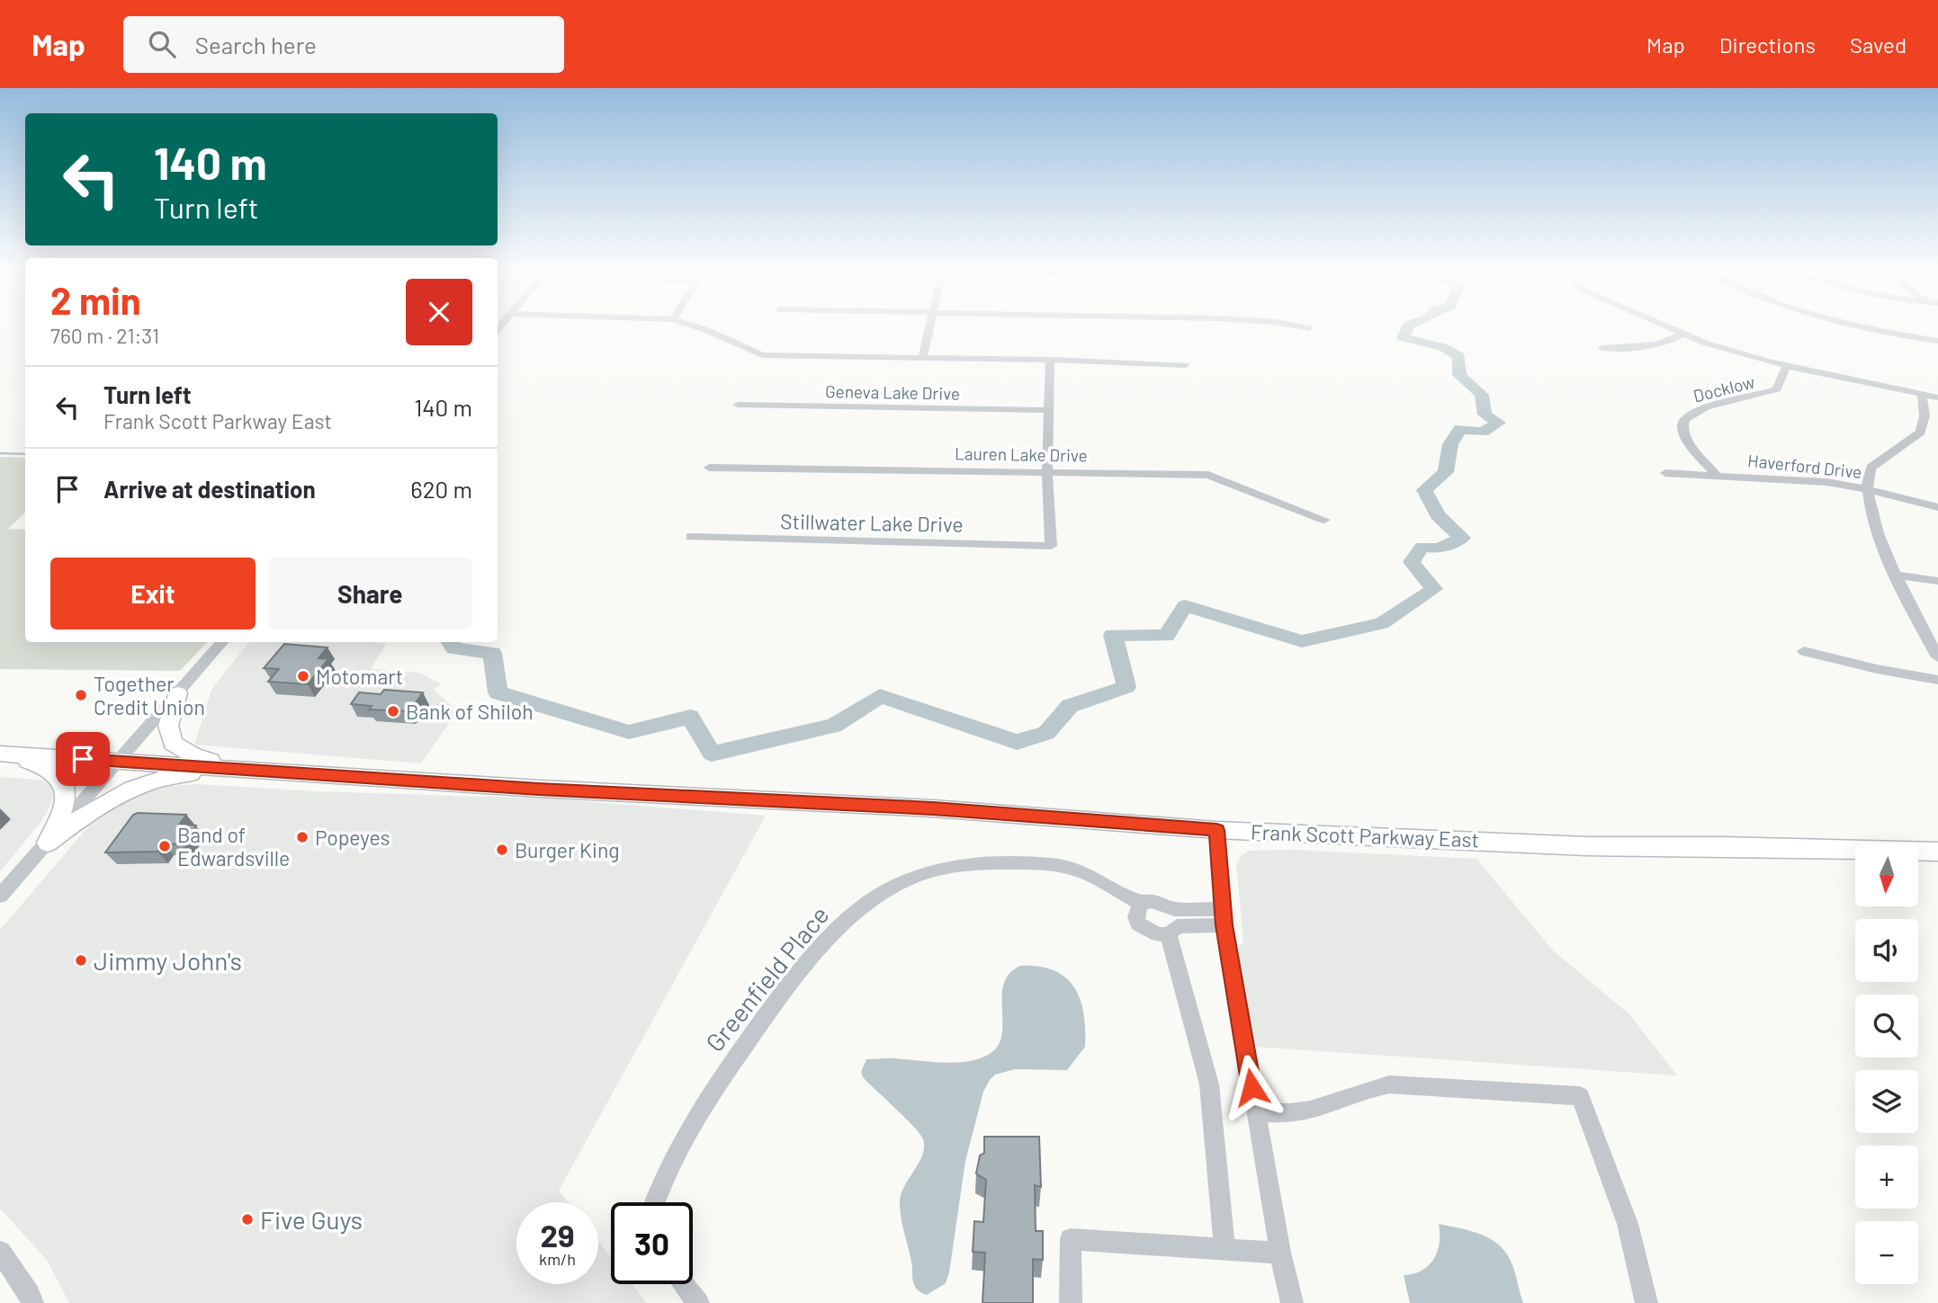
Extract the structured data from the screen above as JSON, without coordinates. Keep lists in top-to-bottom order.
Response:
{
  "streets": {
    "main road": ["Frank Scott Parkway East"],
    "street": [
      "Docklow",
      "Geneva Lake Drive",
      "Lauren Lake Drive",
      "Haverford Drive",
      "Stillwater Lake Drive",
      "Greenfield Place"
    ]
  },
  "crossings": [
    ["Docklow", "Haverford Drive"],
    ["Lauren Lake Drive", "Stillwater Lake Drive"]
  ],
  "places": [
    "Motomart",
    "Together Credit Union",
    "Bank of Shiloh",
    "Popeyes",
    "Band of Edwardsville",
    "Burger King",
    "Jimmy John's",
    "Five Guys"
  ],
  "north": "bottom",
  "page": {
    "header": "Map",
    "search": "Search here",
    "nav": ["Map", "Directions", "Saved"],
    "turn": ["140 m", "Turn left"],
    "heading": ["2 min", "760 m · 21:31"],
    "list": [
      {
        "name": "Turn left",
        "note": "Frank Scott Parkway East",
        "value": "140 m"
      },
      {
        "name": "Arrive at destination",
        "value": "620 m"
      }
    ],
    "buttons": ["Exit", "Share"],
    "map_buttons": ["+", "−"],
    "speed": "29 km/h",
    "limit": "30"
  }
}
